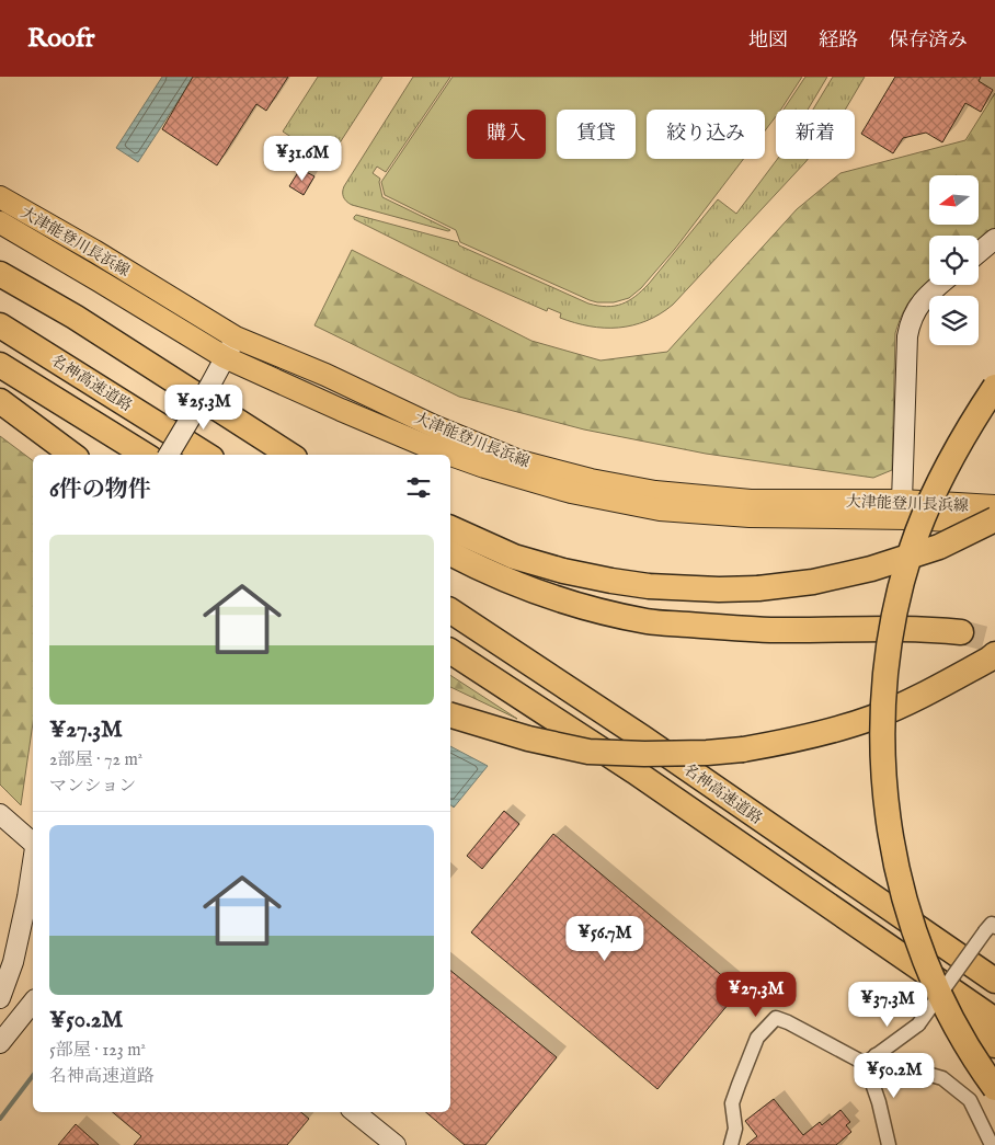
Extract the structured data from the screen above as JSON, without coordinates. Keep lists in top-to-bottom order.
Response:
{
  "streets": {
    "highway": ["名神高速道路"],
    "main road": ["大津能登川長浜線"]
  },
  "north": "left",
  "page": {
    "header": "Roofr",
    "nav": ["地図", "経路", "保存済み"],
    "chip": [
      "購入",
      "賃貸",
      "絞り込み",
      "新着"
    ],
    "price": [
      "¥31.6M",
      "¥25.3M",
      "¥56.7M",
      "¥27.3M",
      "¥37.3M",
      "¥50.2M"
    ],
    "heading": "6件の物件",
    "list": [
      {
        "name": "¥27.3M",
        "note": "2部屋 · 72 m² · マンション"
      },
      {
        "name": "¥50.2M",
        "note": "5部屋 · 123 m² · 名神高速道路"
      }
    ]
  }
}
